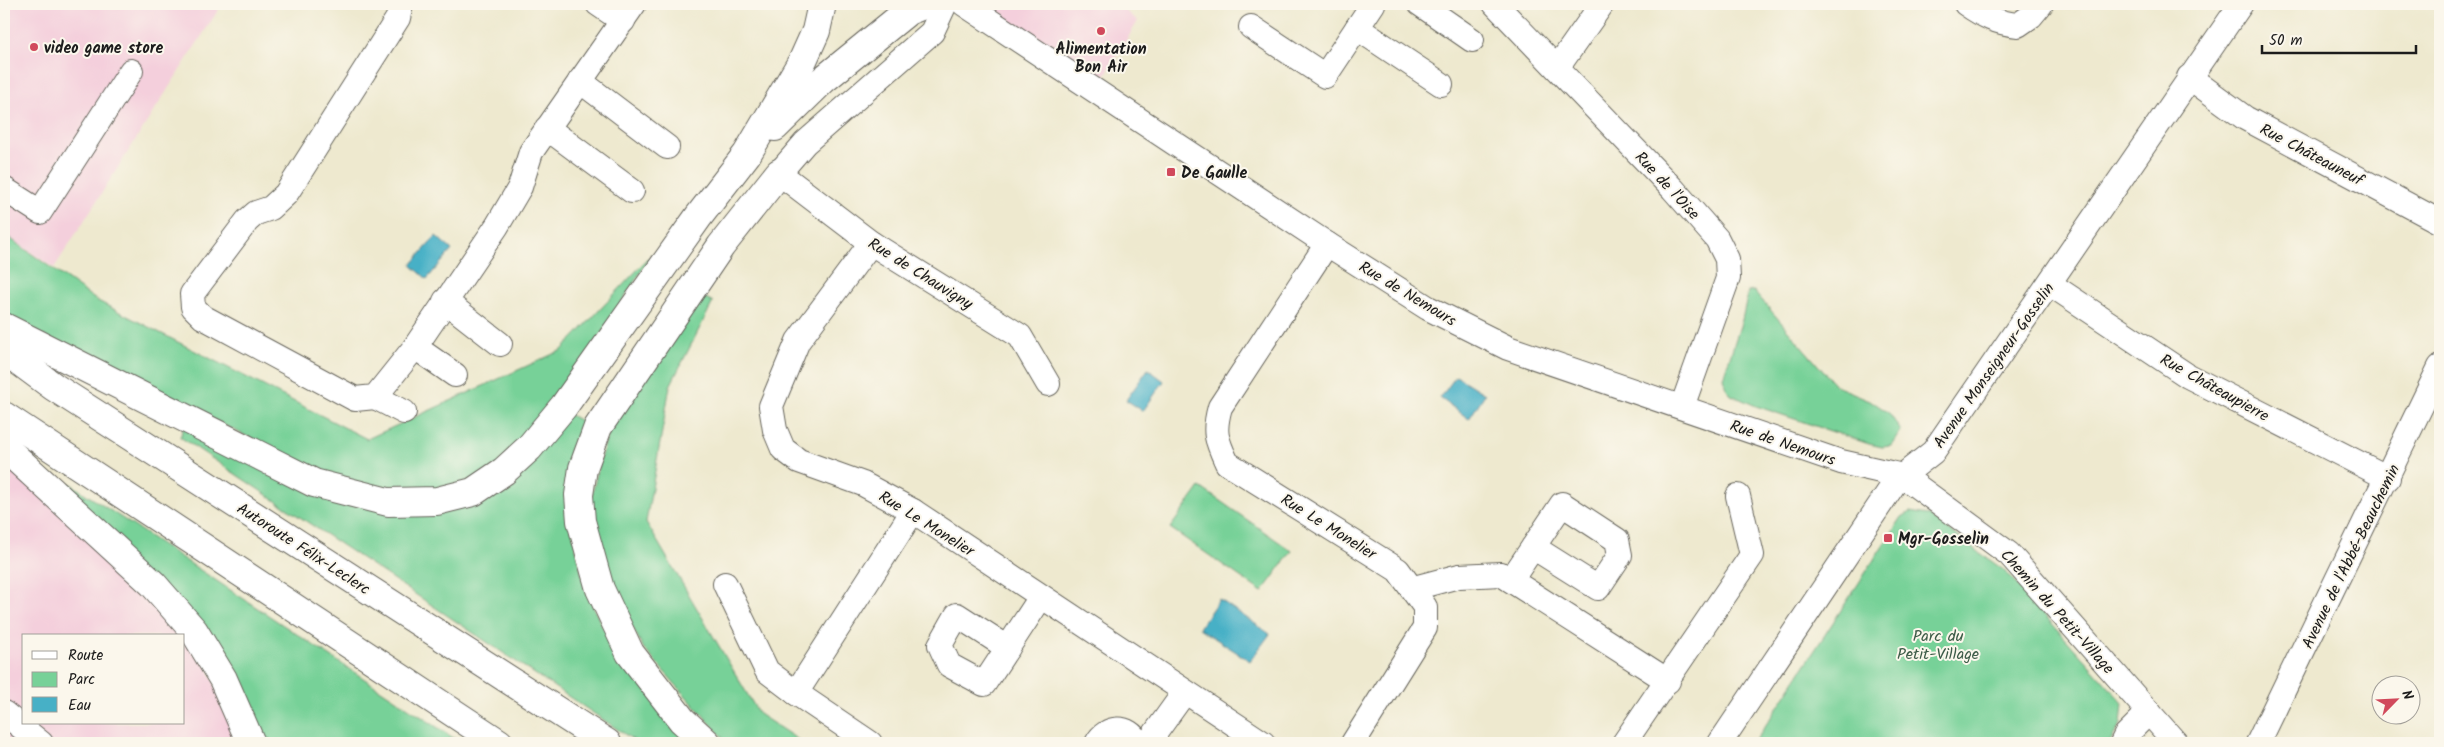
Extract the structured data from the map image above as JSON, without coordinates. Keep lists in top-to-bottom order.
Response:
{
  "streets": {
    "highway": ["Autoroute Félix-Leclerc"],
    "street": [
      "Rue Châteauneuf",
      "Rue de l'Oise",
      "Rue de Chauvigny",
      "Rue de Nemours",
      "Avenue Monseigneur-Gosselin",
      "Rue Châteaupierre",
      "Rue Le Monelier",
      "Avenue de l'Abbé-Beauchemin",
      "Chemin du Petit-Village"
    ]
  },
  "crossings": [
    ["Rue Châteauneuf", "Avenue Monseigneur-Gosselin"],
    ["Rue de l'Oise", "Rue de Nemours"],
    ["Rue de Chauvigny", "Rue Le Monelier"],
    ["Rue de Nemours", "Avenue Monseigneur-Gosselin"],
    ["Rue de Nemours", "Rue Le Monelier"],
    ["Rue de Nemours", "Chemin du Petit-Village"],
    ["Avenue Monseigneur-Gosselin", "Rue Châteaupierre"],
    ["Avenue Monseigneur-Gosselin", "Chemin du Petit-Village"],
    ["Rue Châteaupierre", "Avenue de l'Abbé-Beauchemin"]
  ],
  "parks": ["Parc du Petit-Village"],
  "places": {
    "other": ["Alimentation Bon Air", "video game store"],
    "transit": ["De Gaulle", "Mgr-Gosselin"]
  },
  "legend": ["Route", "Parc", "Eau"],
  "scale_bar": "50 m",
  "north": "top right"
}
